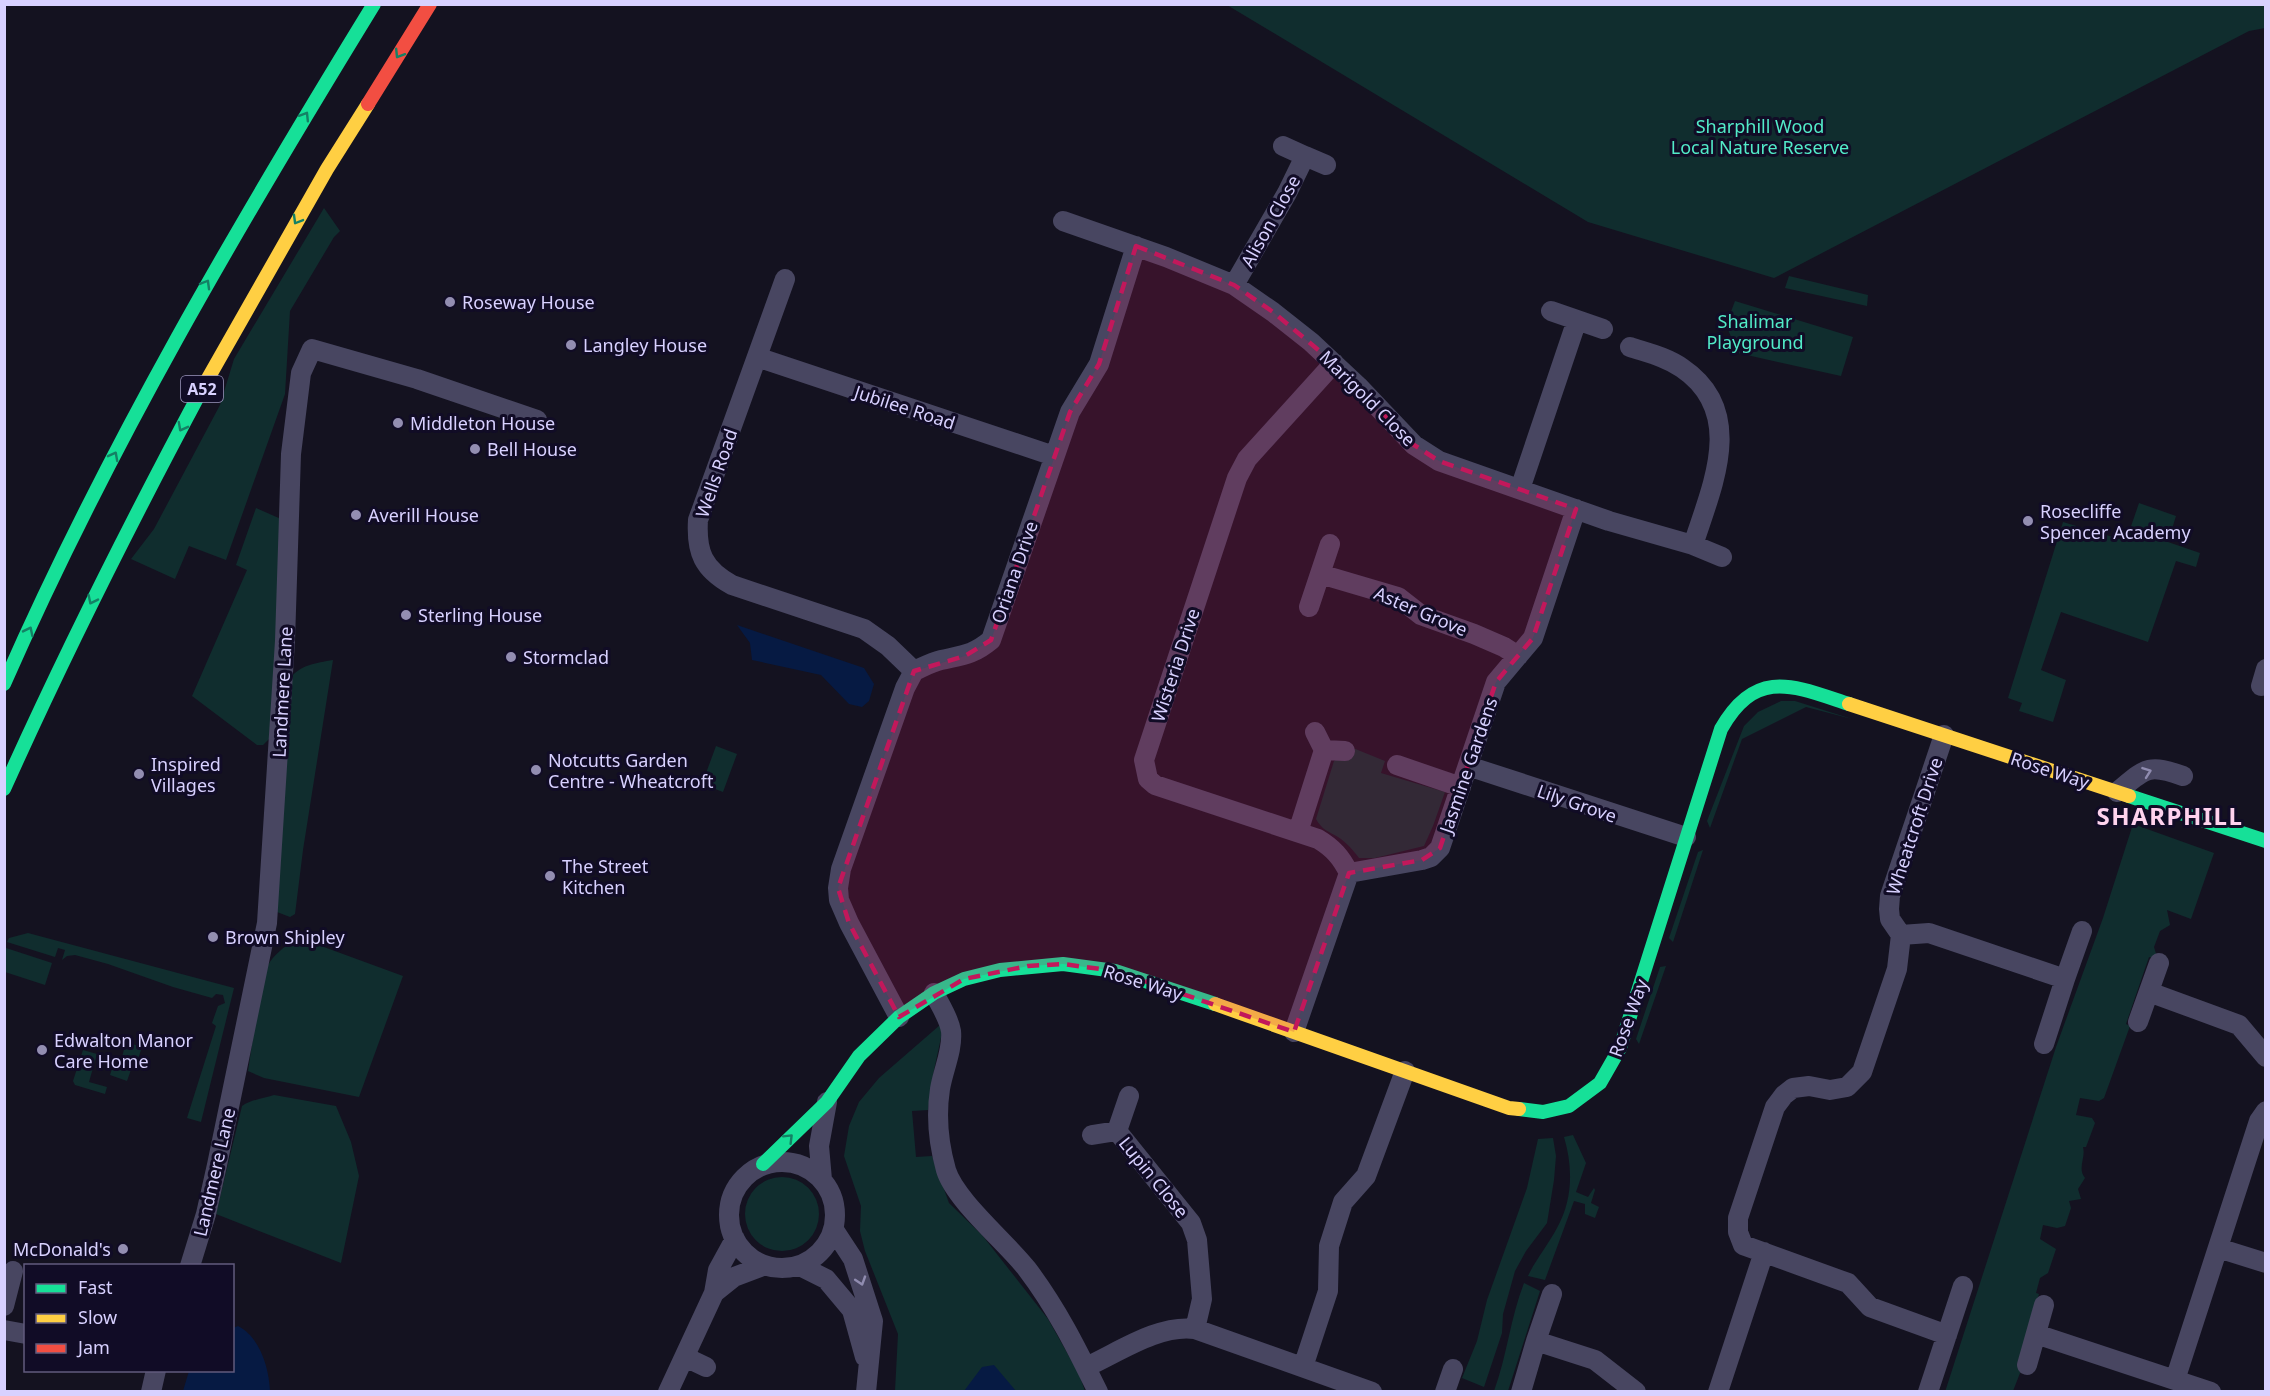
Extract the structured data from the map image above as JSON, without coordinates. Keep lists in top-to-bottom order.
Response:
{
  "streets": {
    "main road": ["A52", "Rose Way"],
    "street": [
      "Alison Close",
      "Marigold Close",
      "Jubilee Road",
      "Wells Road",
      "Oriana Drive",
      "Aster Grove",
      "Wisteria Drive",
      "Landmere Lane",
      "Jasmine Gardens",
      "Lily Grove",
      "Wheatcroft Drive",
      "Lupin Close"
    ]
  },
  "crossings": [
    ["Alison Close", "Marigold Close"],
    ["Marigold Close", "Oriana Drive"],
    ["Marigold Close", "Wisteria Drive"],
    ["Marigold Close", "Jasmine Gardens"],
    ["Jubilee Road", "Wells Road"],
    ["Jubilee Road", "Oriana Drive"],
    ["Wells Road", "Oriana Drive"],
    ["Aster Grove", "Jasmine Gardens"],
    ["Wisteria Drive", "Jasmine Gardens"],
    ["Jasmine Gardens", "Lily Grove"],
    ["Rose Way", "Lily Grove"],
    ["Rose Way", "Wheatcroft Drive"]
  ],
  "districts": ["SHARPHILL"],
  "parks": ["Sharphill Wood Local Nature Reserve", "Shalimar Playground"],
  "places": [
    "Roseway House",
    "Langley House",
    "Middleton House",
    "Bell House",
    "Averill House",
    "Rosecliffe Spencer Academy",
    "Sterling House",
    "Stormclad",
    "Notcutts Garden Centre - Wheatcroft",
    "Inspired Villages",
    "The Street Kitchen",
    "Brown Shipley",
    "Edwalton Manor Care Home",
    "McDonald's"
  ],
  "legend": ["Fast", "Slow", "Jam"]
}
